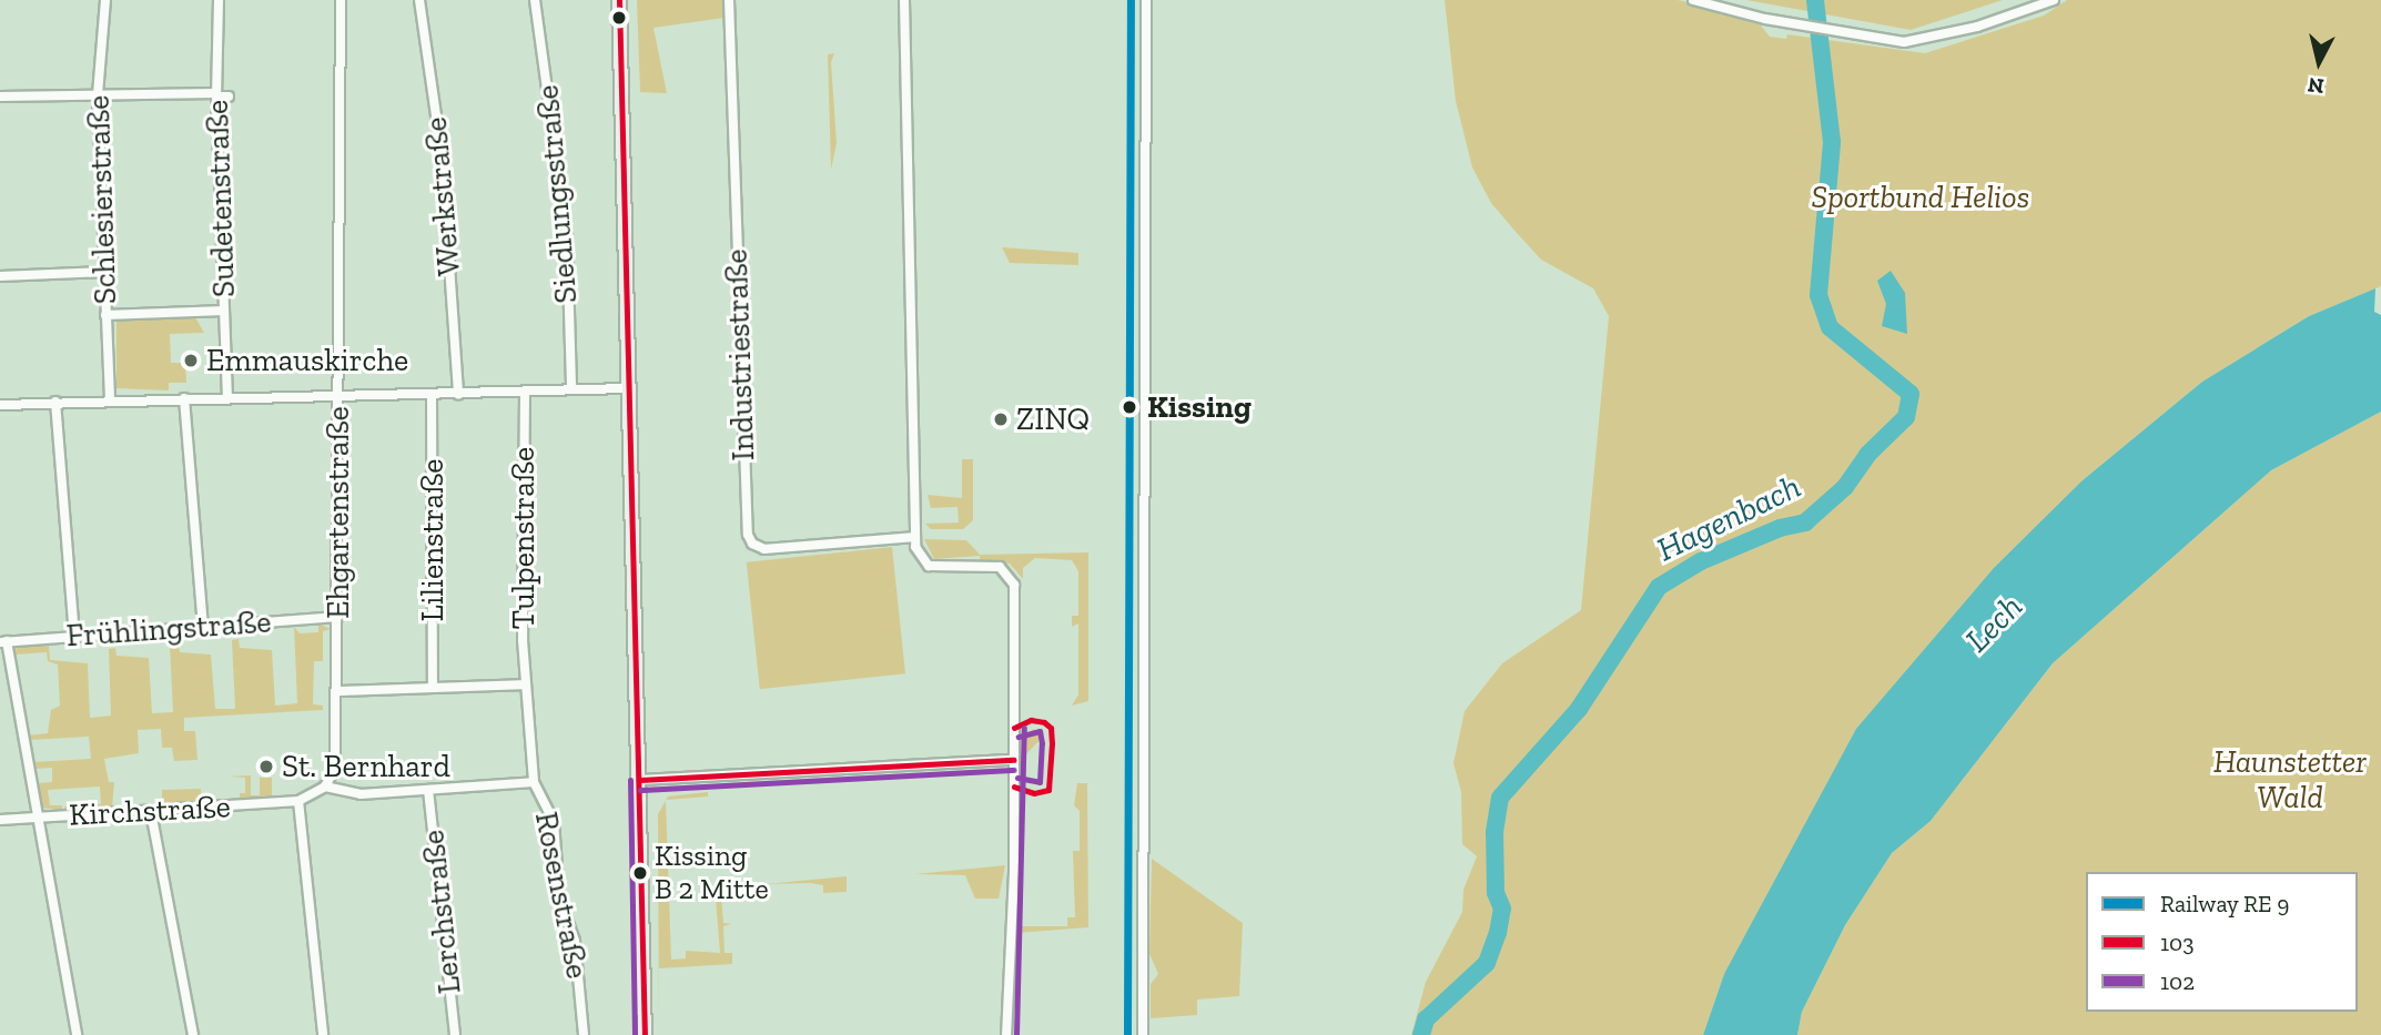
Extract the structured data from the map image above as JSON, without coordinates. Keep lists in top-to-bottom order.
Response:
{
  "streets": {
    "street": [
      "Siedlungsstraße",
      "Werkstraße",
      "Sudetenstraße",
      "Schlesierstraße",
      "Industriestraße",
      "Ehgartenstraße",
      "Tulpenstraße",
      "Lilienstraße",
      "Frühlingstraße",
      "Kirchstraße",
      "Rosenstraße",
      "Lerchstraße"
    ]
  },
  "crossings": [
    ["Ehgartenstraße", "Frühlingstraße"],
    ["Ehgartenstraße", "Rosenstraße"],
    ["Tulpenstraße", "Rosenstraße"],
    ["Rosenstraße", "Lerchstraße"]
  ],
  "water": ["Hagenbach", "Lech"],
  "parks": ["Sportbund Helios", "Haunstetter Wald"],
  "places": [
    "Emmauskirche",
    "Kissing",
    "ZINQ",
    "St. Bernhard",
    "Kissing B 2 Mitte"
  ],
  "lines": ["transit line 103", "transit line 102"],
  "legend": ["Railway RE 9", "103", "102"],
  "north": "bottom"
}
